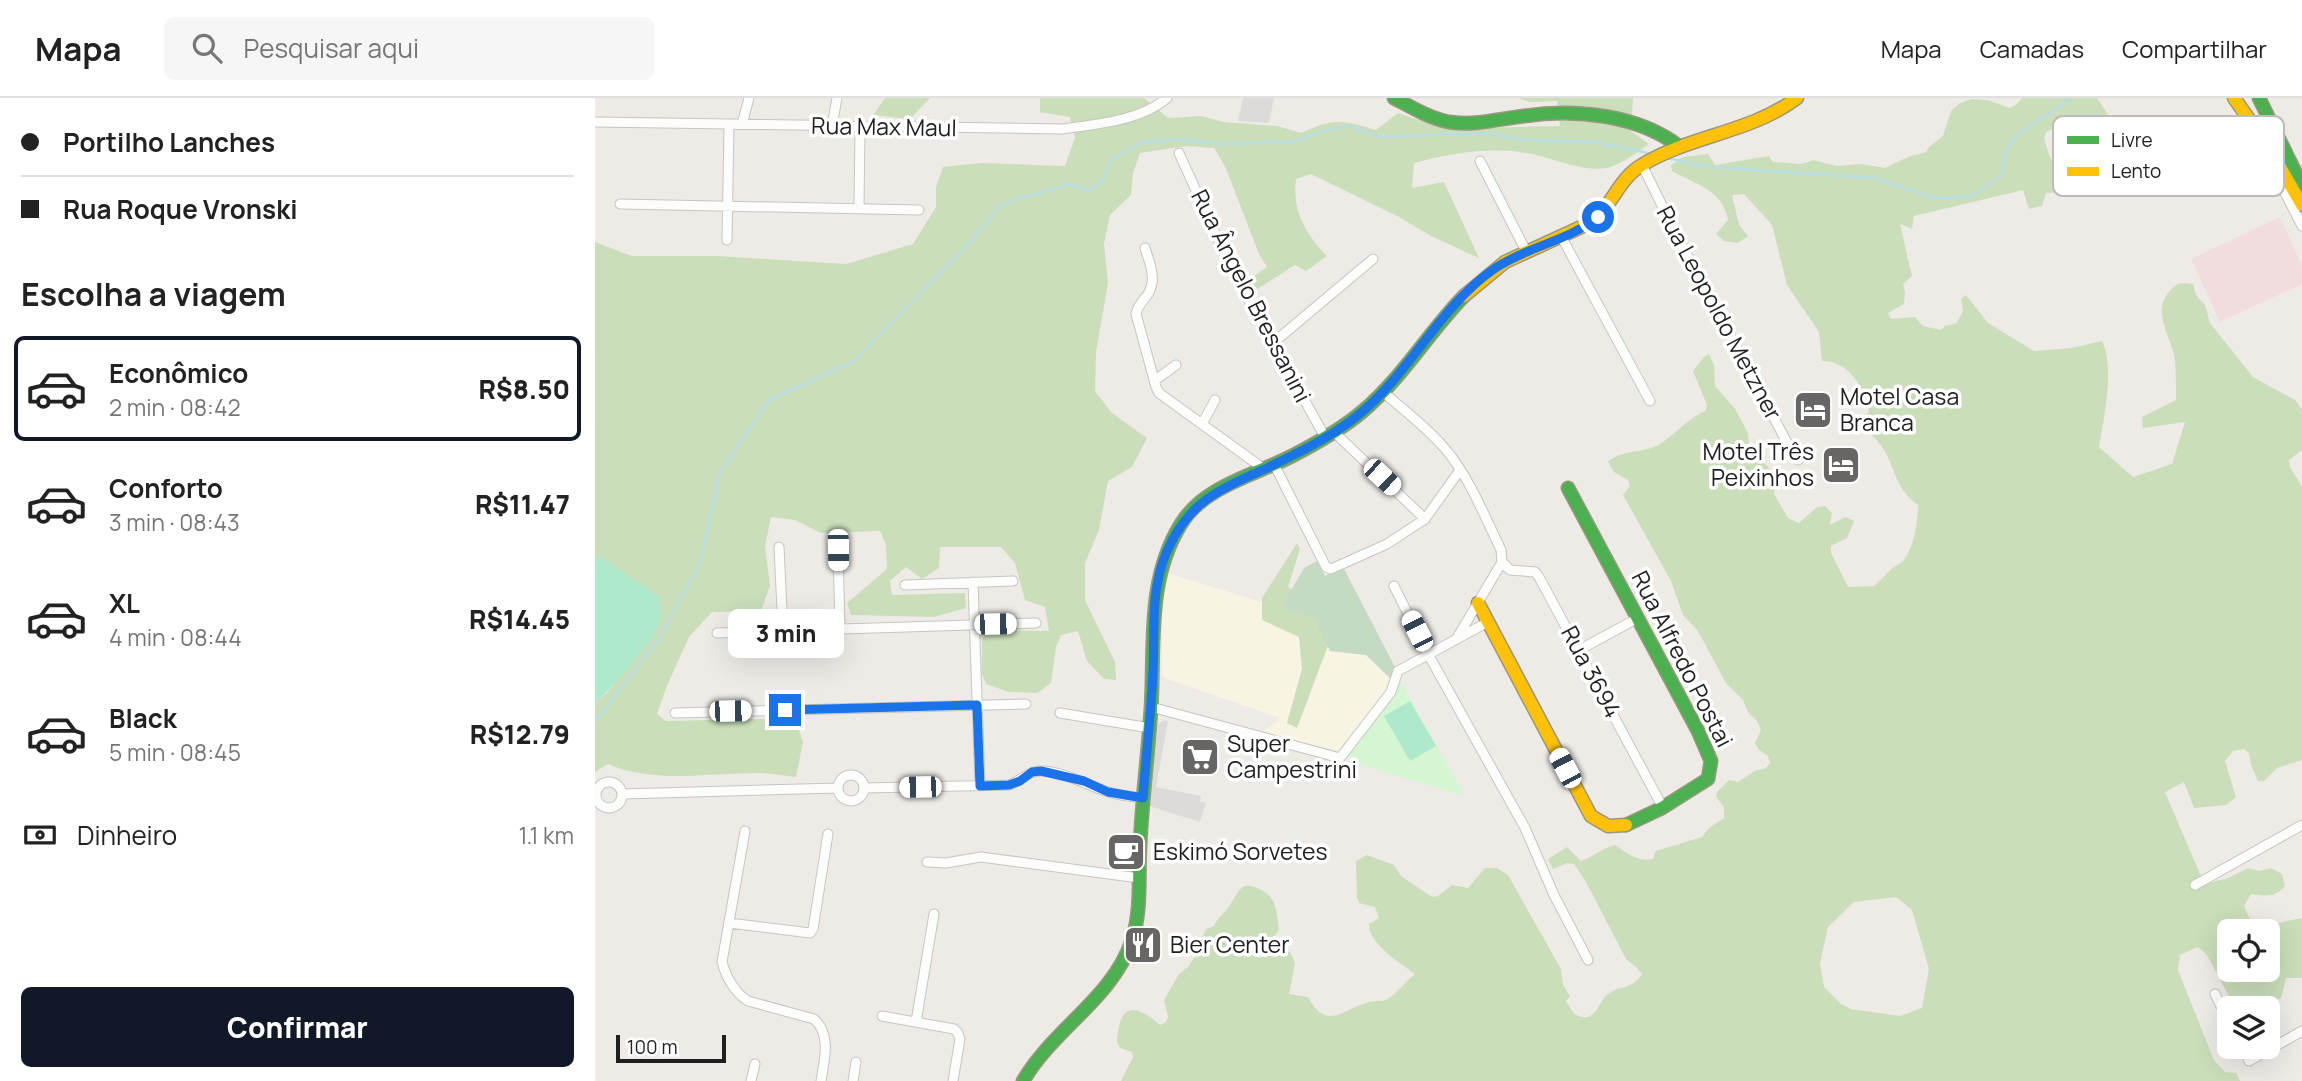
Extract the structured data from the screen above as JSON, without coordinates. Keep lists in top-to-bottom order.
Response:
{
  "streets": {
    "main road": ["Rua Alfredo Postai"],
    "street": [
      "Rua Max Maul",
      "Rua Ângelo Bressanini",
      "Rua Leopoldo Metzner",
      "Rua 3694"
    ]
  },
  "crossings": [
    ["Rua Alfredo Postai", "Rua 3694"]
  ],
  "places": {
    "hotel": ["Motel Casa Branca", "Motel Três Peixinhos"],
    "supermarket": ["Super Campestrini"],
    "cafe": ["Eskimó Sorvetes"],
    "restaurant": ["Bier Center"]
  },
  "legend": ["Livre", "Lento"],
  "scale_bar": "100 m",
  "page": {
    "header": "Mapa",
    "search": "Pesquisar aqui",
    "nav": ["Mapa", "Camadas", "Compartilhar"],
    "banner": ["Portilho Lanches", "Rua Roque Vronski"],
    "heading": "Escolha a viagem",
    "list": [
      {
        "name": "Econômico",
        "note": "2 min · 08:42",
        "value": "R$8.50"
      },
      {
        "name": "Conforto",
        "note": "3 min · 08:43",
        "value": "R$11.47"
      },
      {
        "name": "XL",
        "note": "4 min · 08:44",
        "value": "R$14.45"
      },
      {
        "name": "Black",
        "note": "5 min · 08:45",
        "value": "R$12.79"
      }
    ],
    "bubble": "3 min",
    "pay": ["Dinheiro", "1.1 km"],
    "buttons": "Confirmar",
    "scale": "100 m"
  }
}
